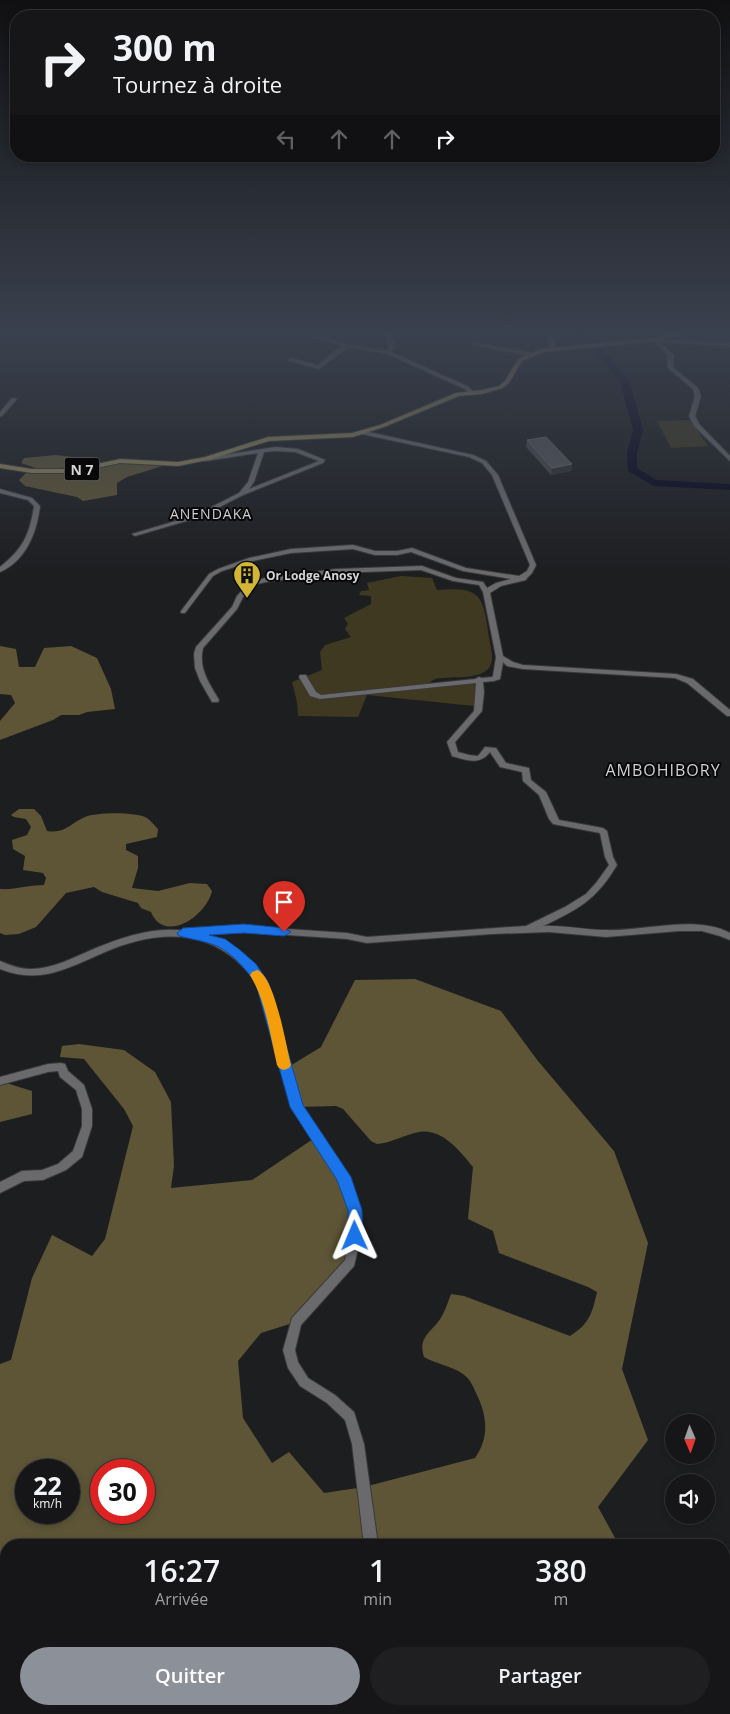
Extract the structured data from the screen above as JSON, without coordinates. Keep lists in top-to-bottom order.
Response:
{
  "streets": {
    "main road": ["N 7"]
  },
  "districts": ["ANENDAKA", "AMBOHIBORY"],
  "places": {
    "building": ["Or Lodge Anosy"]
  },
  "north": "bottom",
  "page": {
    "turn": ["300 m", "Tournez à droite"],
    "speed": "22 km/h",
    "limit": "30",
    "eta": [
      "16:27",
      "Arrivée",
      "1",
      "min",
      "380",
      "m"
    ],
    "buttons": ["Quitter", "Partager"]
  }
}
